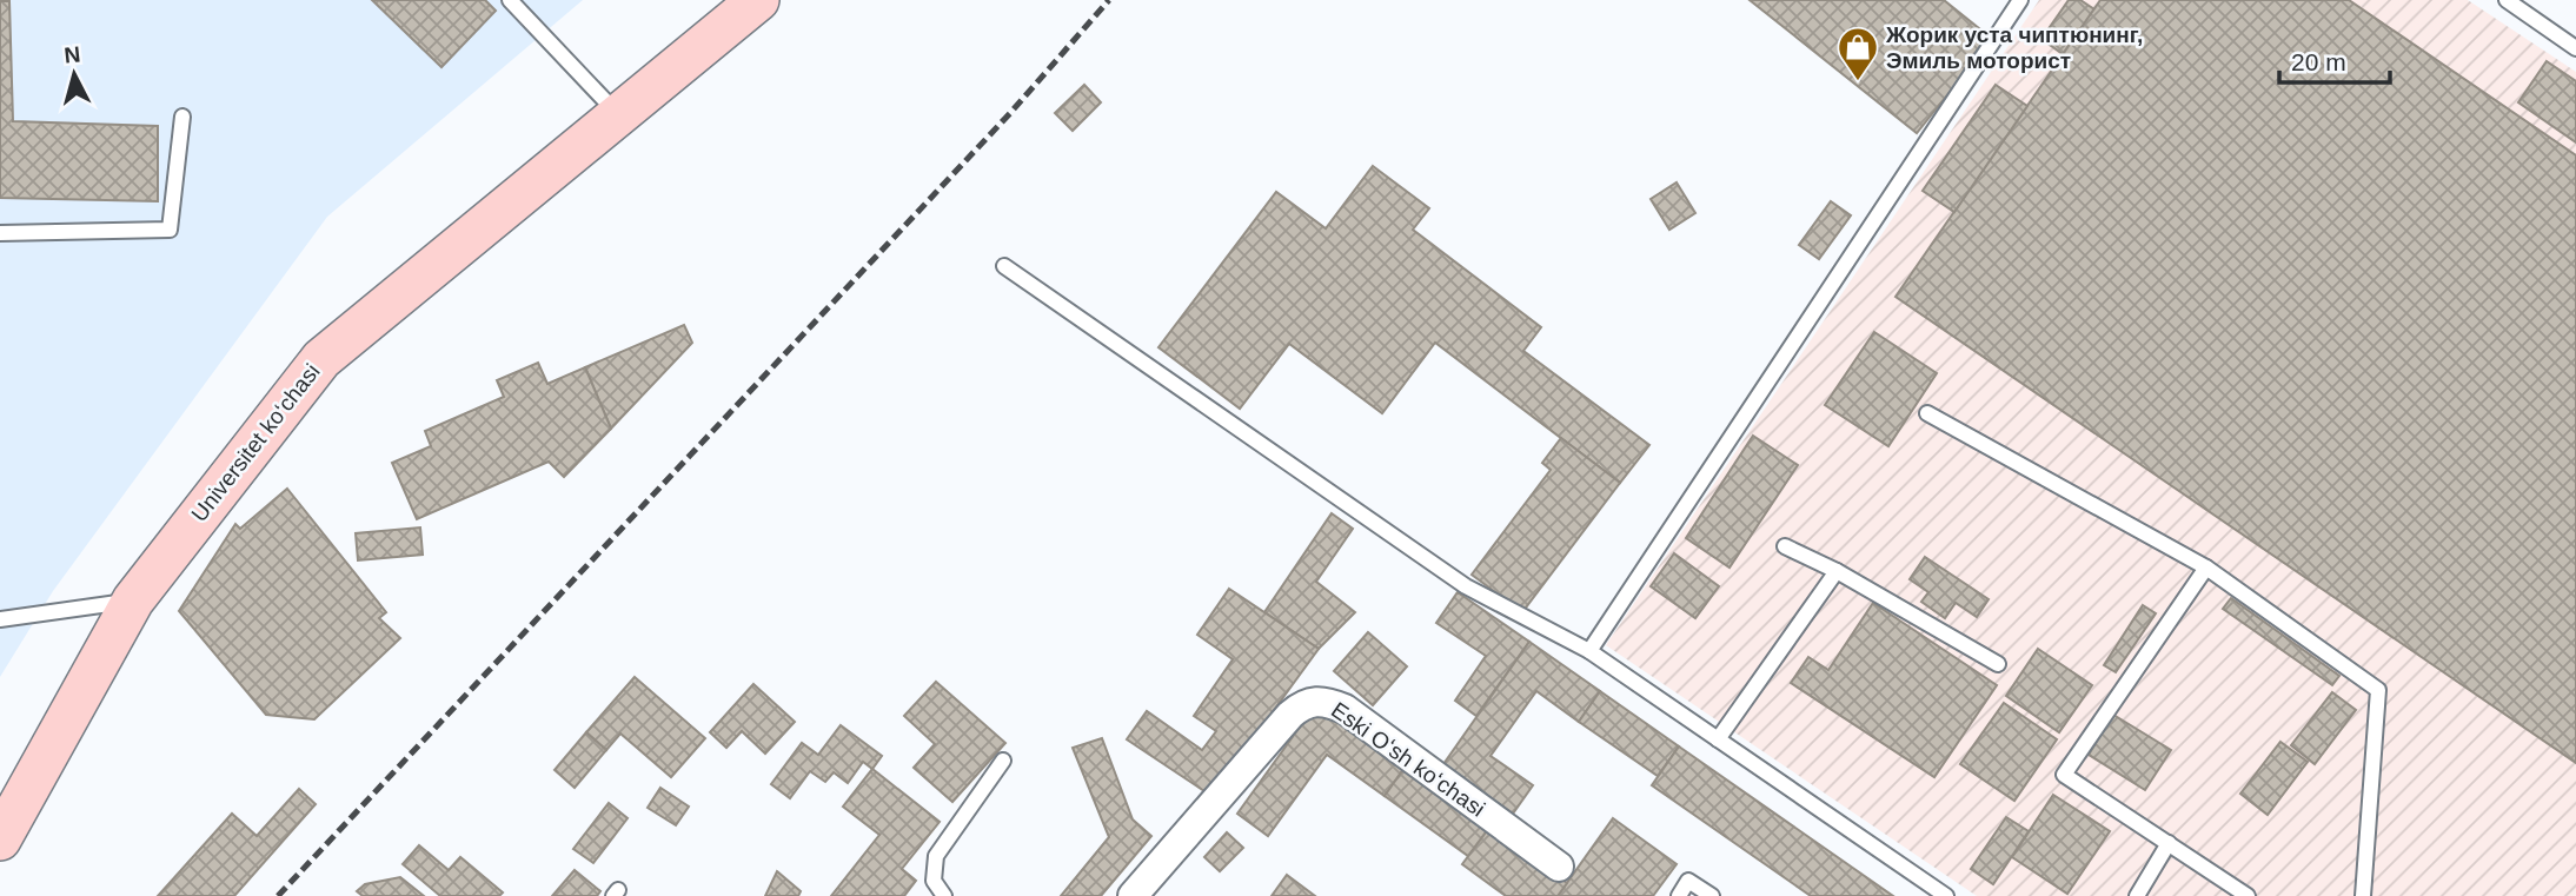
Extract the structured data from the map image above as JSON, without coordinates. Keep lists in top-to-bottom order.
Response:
{
  "streets": {
    "main road": ["Universitet kо‘chasi"],
    "street": ["Eski Oʻsh koʻchasi"]
  },
  "places": {
    "shop": ["Жорик уста чиптюнинг, Эмиль моторист"]
  },
  "scale_bar": "20 m",
  "north": "top"
}
